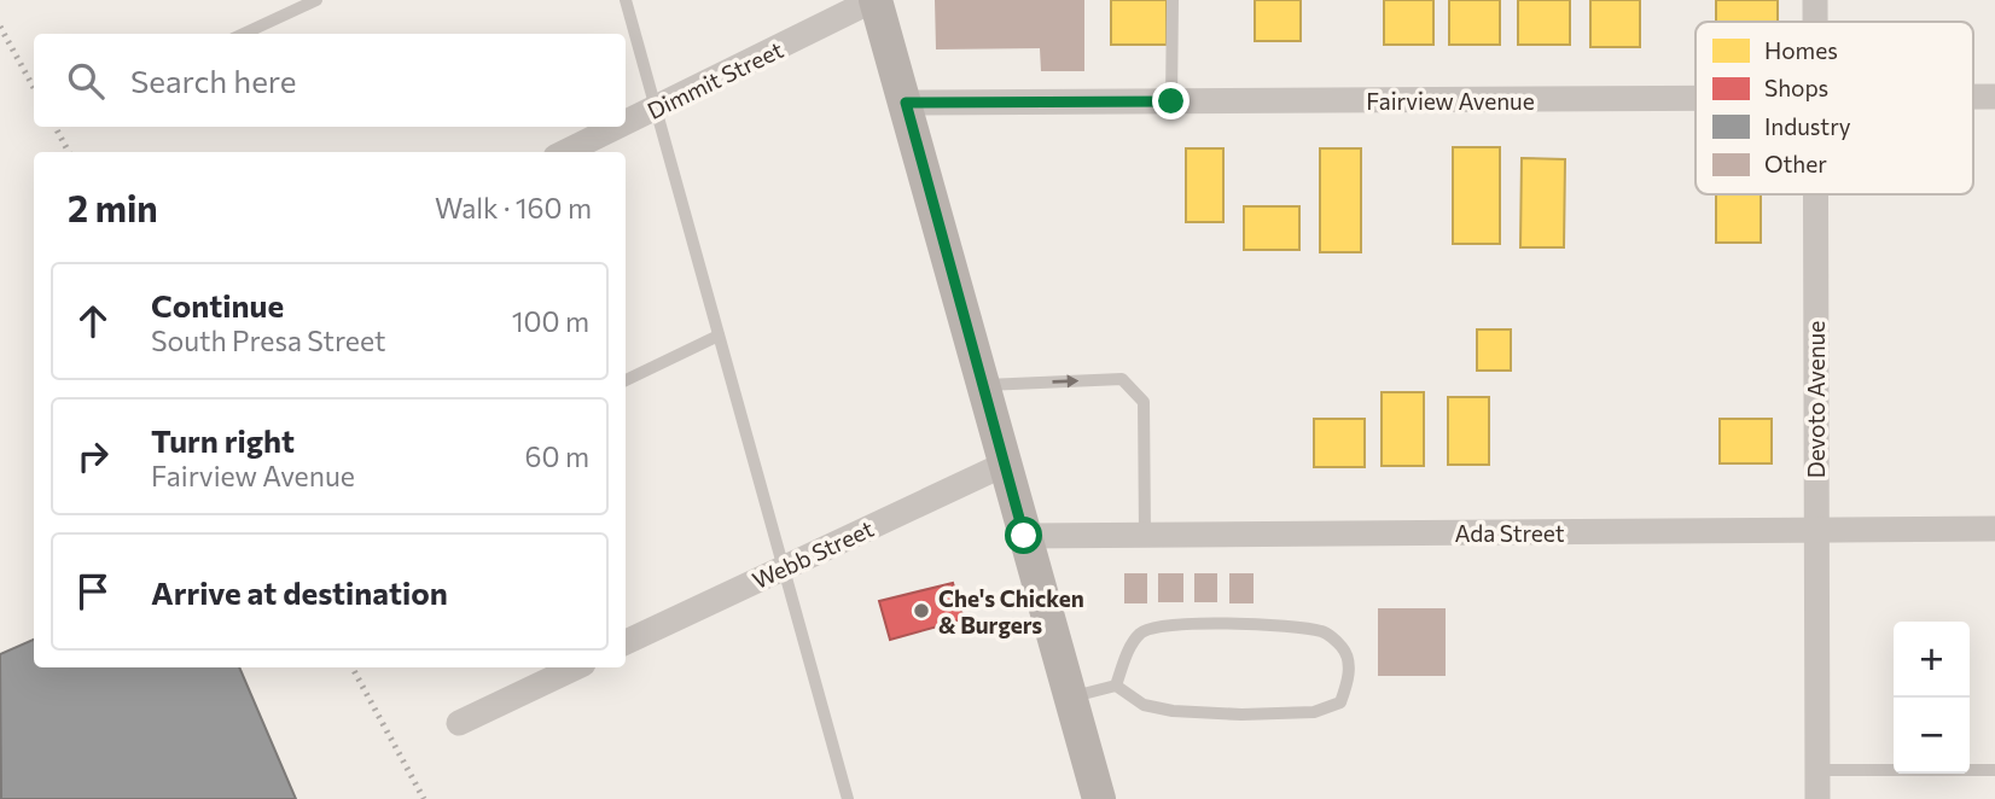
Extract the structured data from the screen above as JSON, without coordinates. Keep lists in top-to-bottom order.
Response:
{
  "streets": {
    "street": [
      "Dimmit Street",
      "Fairview Avenue",
      "Devoto Avenue",
      "Ada Street",
      "Webb Street"
    ]
  },
  "crossings": [
    ["Devoto Avenue", "Ada Street"]
  ],
  "places": ["Che's Chicken & Burgers"],
  "legend": [
    "Homes",
    "Shops",
    "Industry",
    "Other"
  ],
  "page": {
    "search": "Search here",
    "heading": ["2 min", "Walk · 160 m"],
    "list": [
      ["Continue", "South Presa Street", "100 m"],
      ["Turn right", "Fairview Avenue", "60 m"],
      "Arrive at destination"
    ],
    "map_buttons": ["+", "−"]
  }
}
